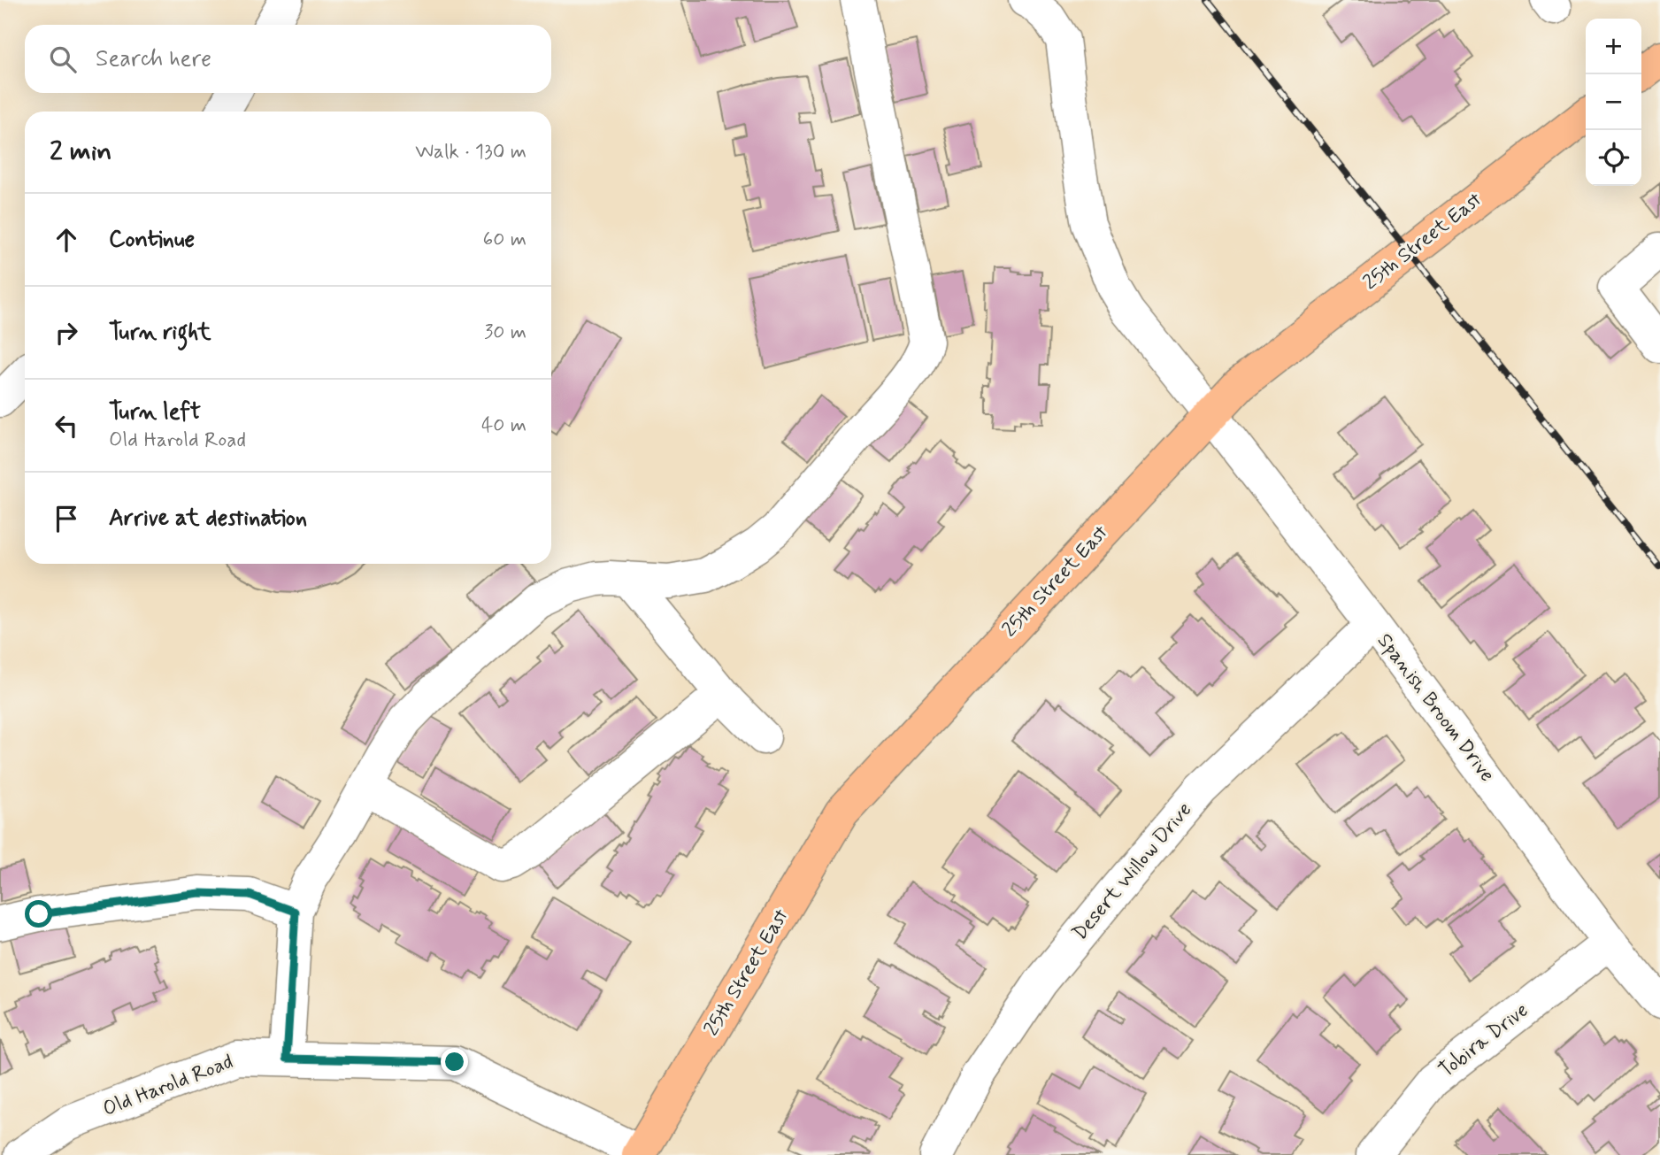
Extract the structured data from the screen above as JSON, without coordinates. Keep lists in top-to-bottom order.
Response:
{
  "streets": {
    "main road": ["25th Street East"],
    "street": [
      "Spanish Broom Drive",
      "Desert Willow Drive",
      "Tobira Drive",
      "Old Harold Road"
    ]
  },
  "crossings": [
    ["25th Street East", "Spanish Broom Drive"],
    ["25th Street East", "Old Harold Road"],
    ["Spanish Broom Drive", "Desert Willow Drive"],
    ["Spanish Broom Drive", "Tobira Drive"]
  ],
  "page": {
    "map_buttons": ["+", "−"],
    "search": "Search here",
    "heading": ["2 min", "Walk · 130 m"],
    "list": [
      ["Continue", "60 m"],
      ["Turn right", "30 m"],
      ["Turn left", "Old Harold Road", "40 m"],
      "Arrive at destination"
    ]
  }
}
